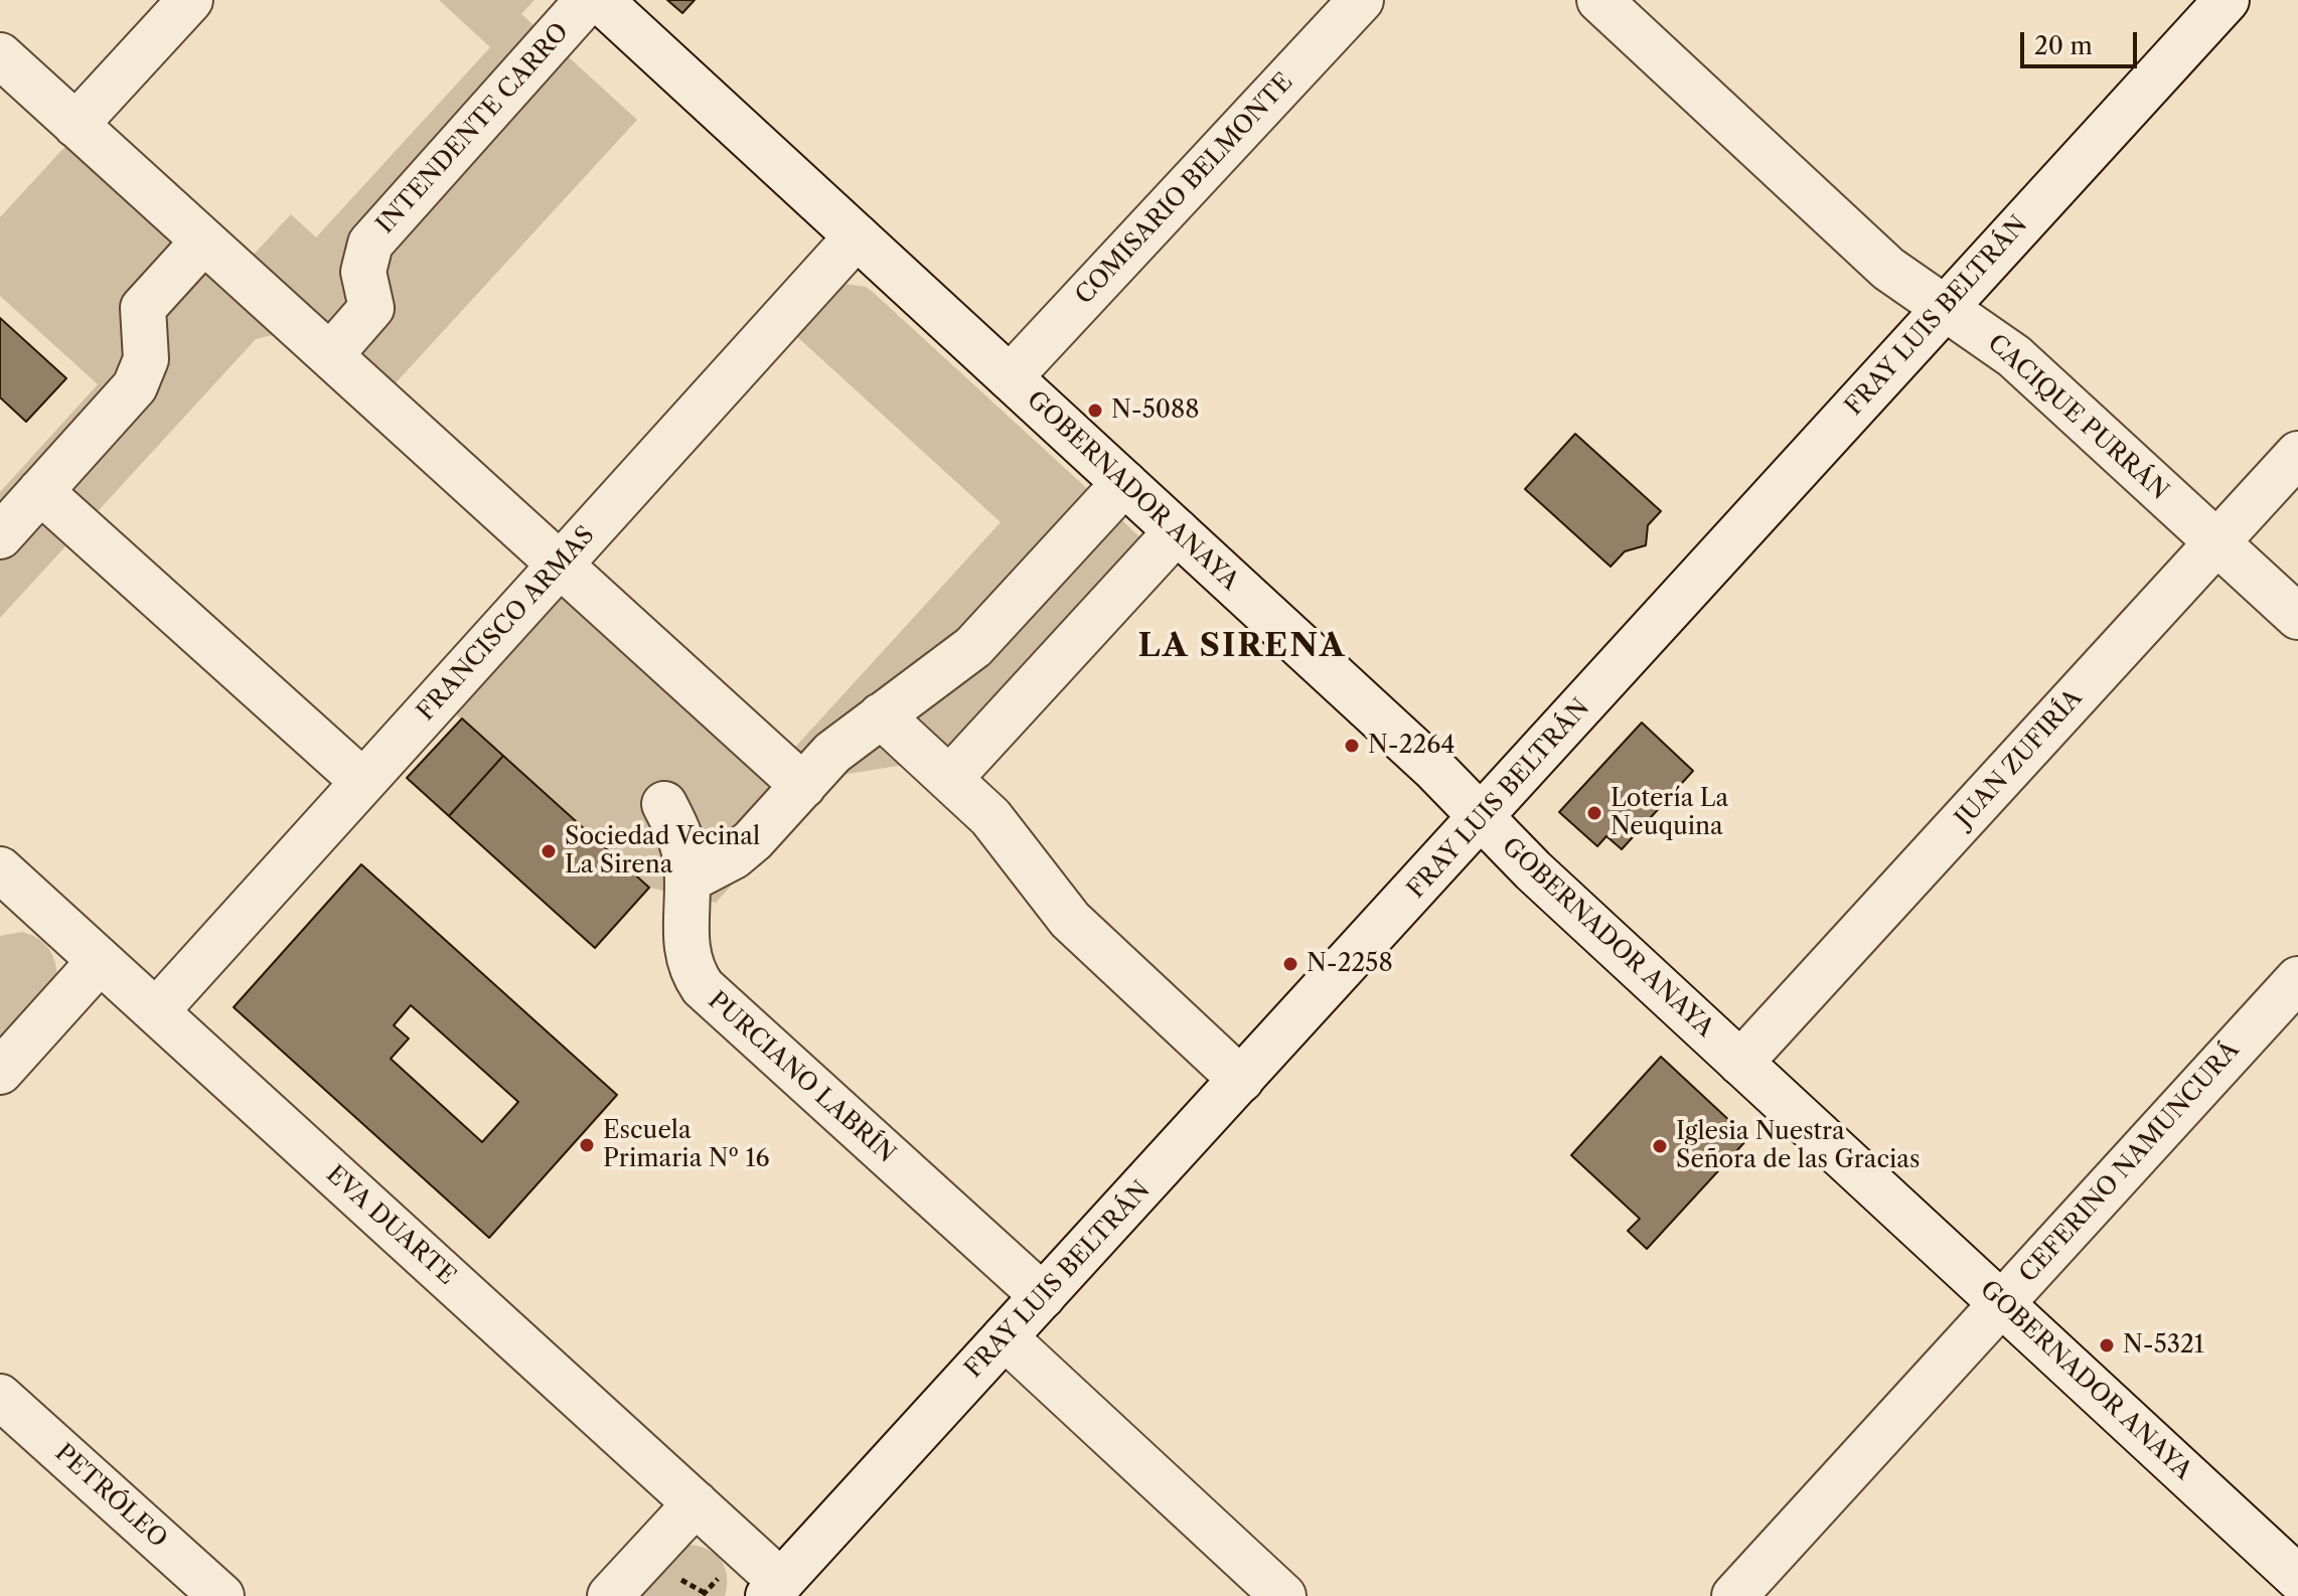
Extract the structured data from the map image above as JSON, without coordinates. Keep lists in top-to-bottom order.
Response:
{
  "streets": {
    "street": [
      "INTENDENTE CARRO",
      "COMISARIO BELMONTE",
      "FRAY LUIS BELTRÁN",
      "CACIQUE PURRÁN",
      "GOBERNADOR ANAYA",
      "FRANCISCO ARMAS",
      "JUAN ZUFIRÍA",
      "PURCIANO LABRÍN",
      "CEFERINO NAMUNCURÁ",
      "EVA DUARTE",
      "PETRÓLEO"
    ]
  },
  "crossings": [
    ["COMISARIO BELMONTE", "GOBERNADOR ANAYA"],
    ["FRAY LUIS BELTRÁN", "CACIQUE PURRÁN"],
    ["FRAY LUIS BELTRÁN", "GOBERNADOR ANAYA"],
    ["FRAY LUIS BELTRÁN", "PURCIANO LABRÍN"],
    ["FRAY LUIS BELTRÁN", "EVA DUARTE"],
    ["CACIQUE PURRÁN", "JUAN ZUFIRÍA"],
    ["GOBERNADOR ANAYA", "FRANCISCO ARMAS"],
    ["GOBERNADOR ANAYA", "JUAN ZUFIRÍA"],
    ["GOBERNADOR ANAYA", "CEFERINO NAMUNCURÁ"],
    ["FRANCISCO ARMAS", "EVA DUARTE"]
  ],
  "districts": ["LA SIRENA"],
  "places": [
    "N-5088",
    "N-2264",
    "Lotería La Neuquina",
    "Sociedad Vecinal La Sirena",
    "N-2258",
    "Escuela Primaria Nº 16",
    "Iglesia Nuestra Señora de las Gracias",
    "N-5321"
  ],
  "scale_bar": "20 m"
}
